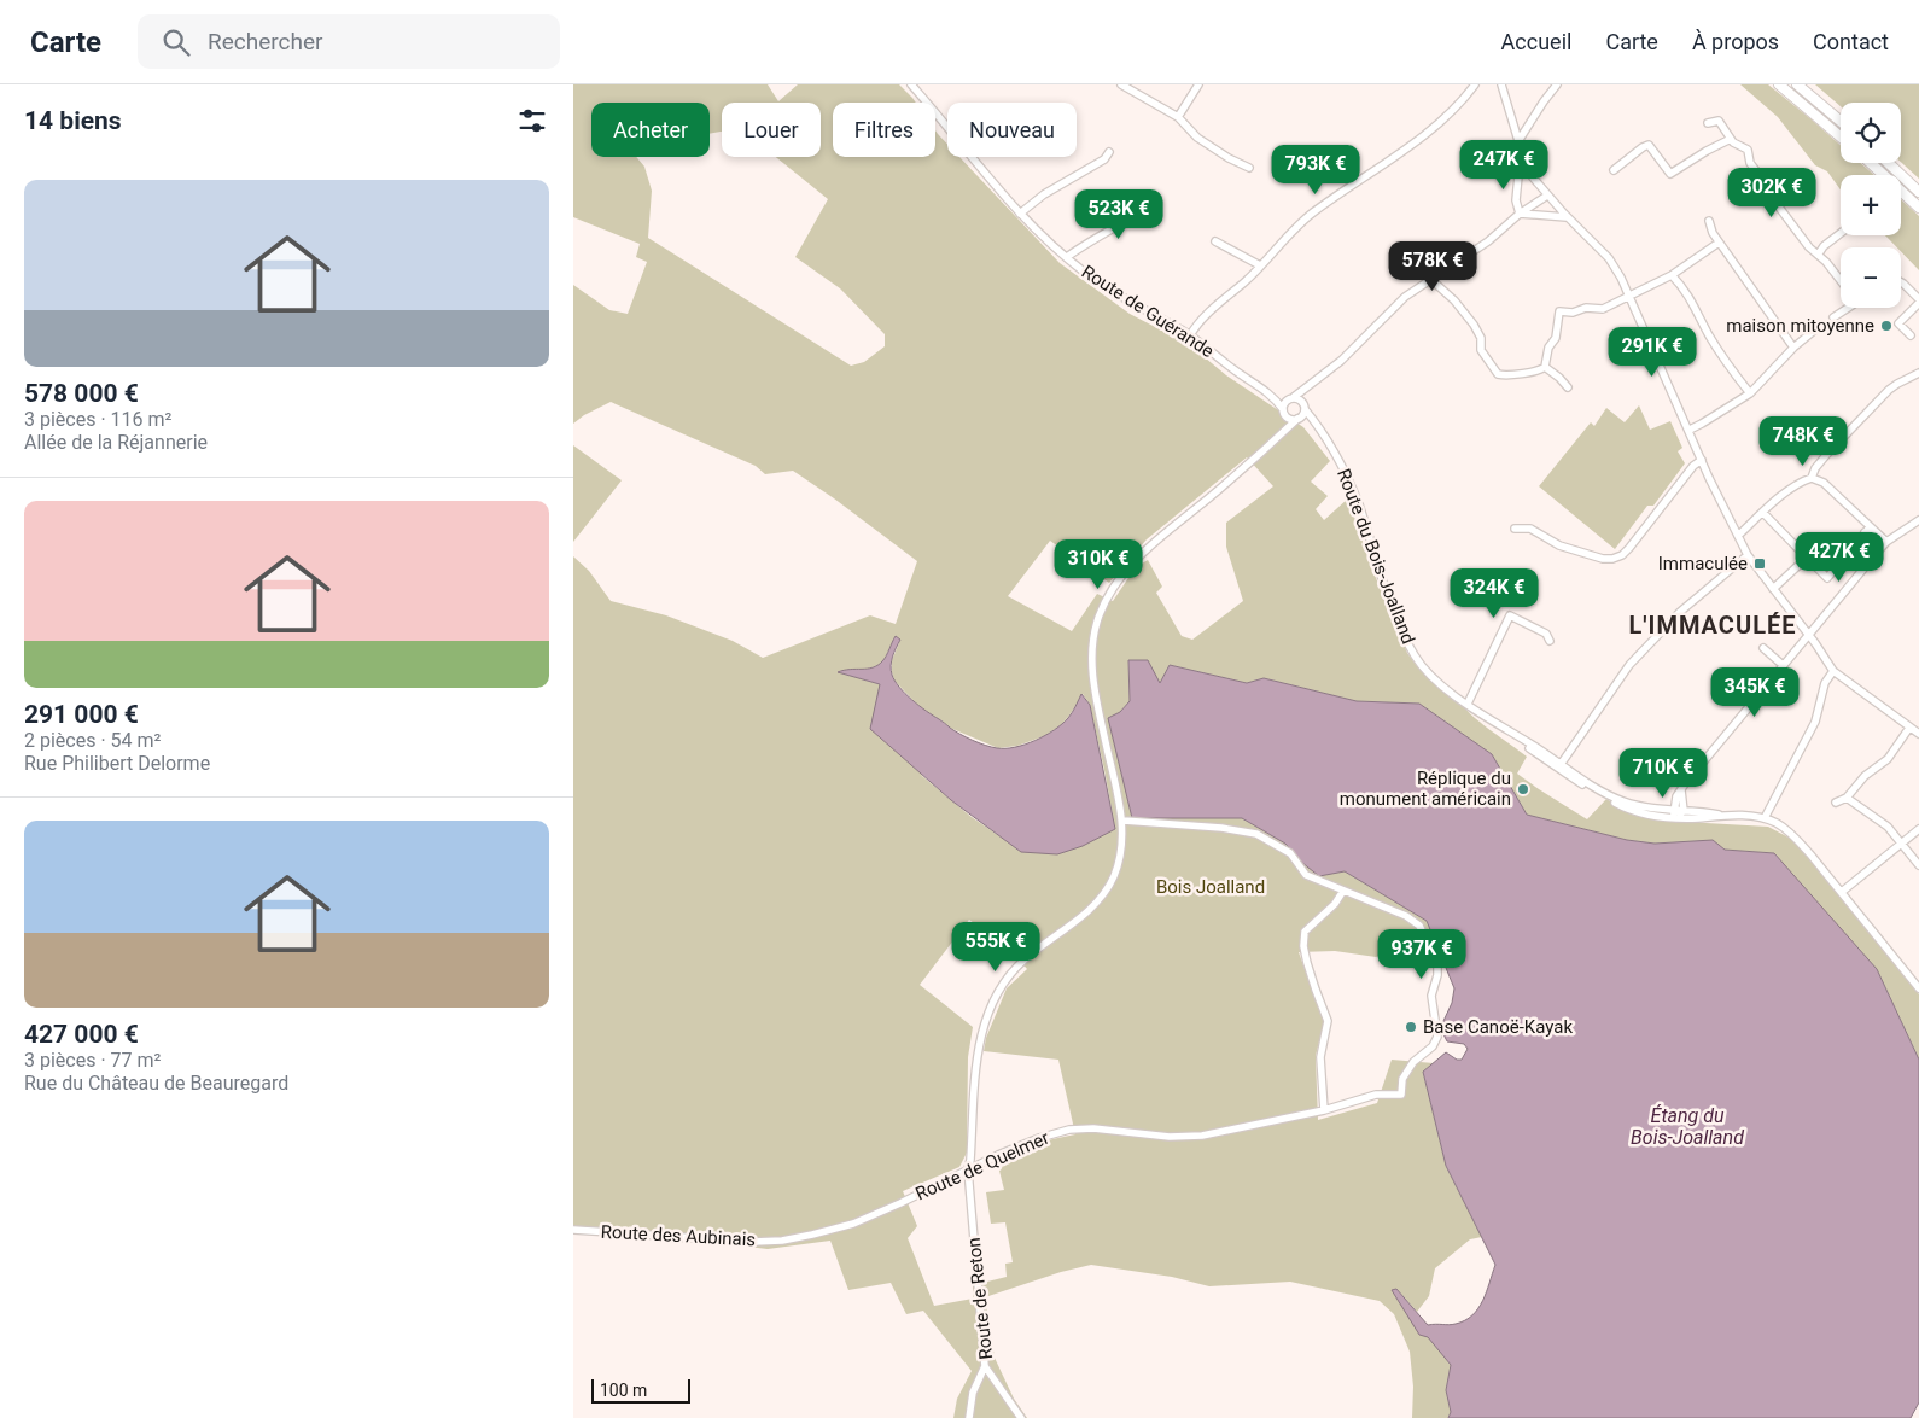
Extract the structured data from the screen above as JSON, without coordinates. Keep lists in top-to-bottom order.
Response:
{
  "streets": {
    "street": [
      "Route de Guérande",
      "Route du Bois-Joalland",
      "Route de Quelmer",
      "Route des Aubinais",
      "Route de Reton"
    ]
  },
  "crossings": [
    ["Route de Guérande", "Route du Bois-Joalland"],
    ["Route de Guérande", "Route de Reton"],
    ["Route du Bois-Joalland", "Route de Reton"],
    ["Route de Quelmer", "Route des Aubinais"],
    ["Route de Quelmer", "Route de Reton"]
  ],
  "districts": ["L'IMMACULÉE"],
  "water": ["Étang du Bois-Joalland"],
  "parks": ["Bois Joalland"],
  "places": {
    "other": ["maison mitoyenne", "Réplique du monument américain", "Base Canoë-Kayak"],
    "transit": ["Immaculée"]
  },
  "scale_bar": "100 m",
  "page": {
    "header": "Carte",
    "search": "Rechercher",
    "nav": [
      "Accueil",
      "Carte",
      "À propos",
      "Contact"
    ],
    "heading": "14 biens",
    "map_buttons": ["+", "−"],
    "chip": [
      "Acheter",
      "Louer",
      "Filtres",
      "Nouveau"
    ],
    "price": [
      "247K €",
      "793K €",
      "302K €",
      "523K €",
      "578K €",
      "291K €",
      "748K €",
      "427K €",
      "310K €",
      "324K €",
      "345K €",
      "710K €",
      "555K €",
      "937K €"
    ],
    "list": [
      {
        "name": "578 000 €",
        "note": "3 pièces · 116 m² · Allée de la Réjannerie"
      },
      {
        "name": "291 000 €",
        "note": "2 pièces · 54 m² · Rue Philibert Delorme"
      },
      {
        "name": "427 000 €",
        "note": "3 pièces · 77 m² · Rue du Château de Beauregard"
      }
    ],
    "scale": "100 m"
  }
}
